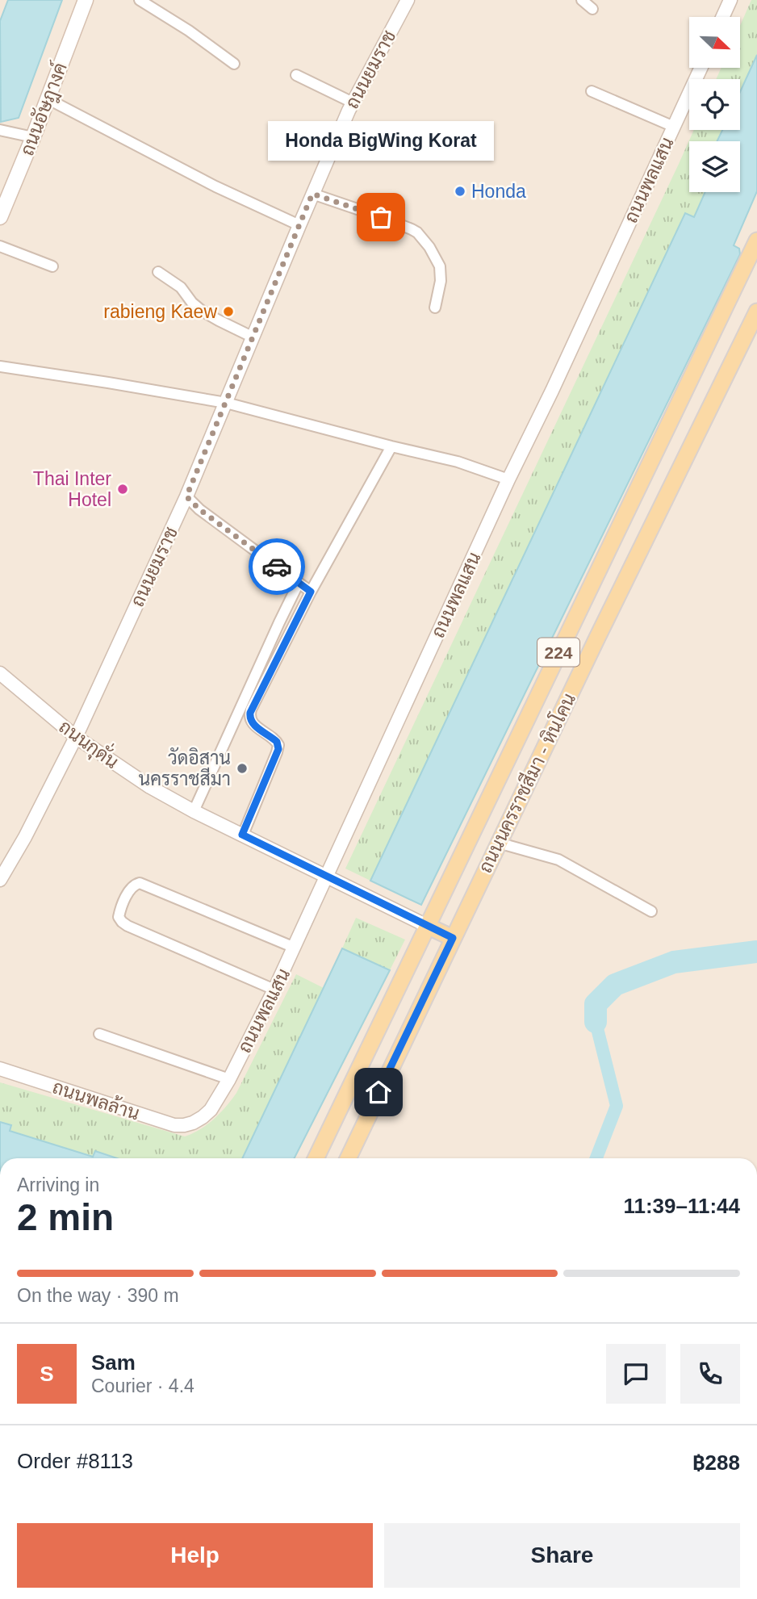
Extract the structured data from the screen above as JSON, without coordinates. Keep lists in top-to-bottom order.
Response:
{
  "streets": {
    "main road": ["ถนนอัษฎางค์", "224", "ถนนนครราชสีมา - หินโคน"],
    "street": [
      "ถนนยมราช",
      "ถนนพลแสน",
      "ถนนกุดั่น",
      "ถนนพลล้าน"
    ]
  },
  "crossings": [
    ["ถนนยมราช", "ถนนกุดั่น"],
    ["ถนนพลแสน", "ถนนกุดั่น"],
    ["ถนนพลแสน", "ถนนพลล้าน"],
    ["ถนนกุดั่น", "ถนนนครราชสีมา - หินโคน"]
  ],
  "places": [
    "Honda",
    "Honda BigWing Korat",
    "rabieng Kaew",
    "Thai Inter Hotel",
    "วัดอิสาน นครราชสีมา"
  ],
  "north": "bottom right",
  "page": {
    "bubble": "Honda BigWing Korat",
    "heading": ["2 min", "Arriving in", "11:39–11:44"],
    "panel": [
      "Sam",
      "Courier · 4.4",
      "Order #8113",
      "฿288"
    ],
    "bar": "On the way · 390 m",
    "round": "S",
    "buttons": ["Help", "Share"]
  }
}
